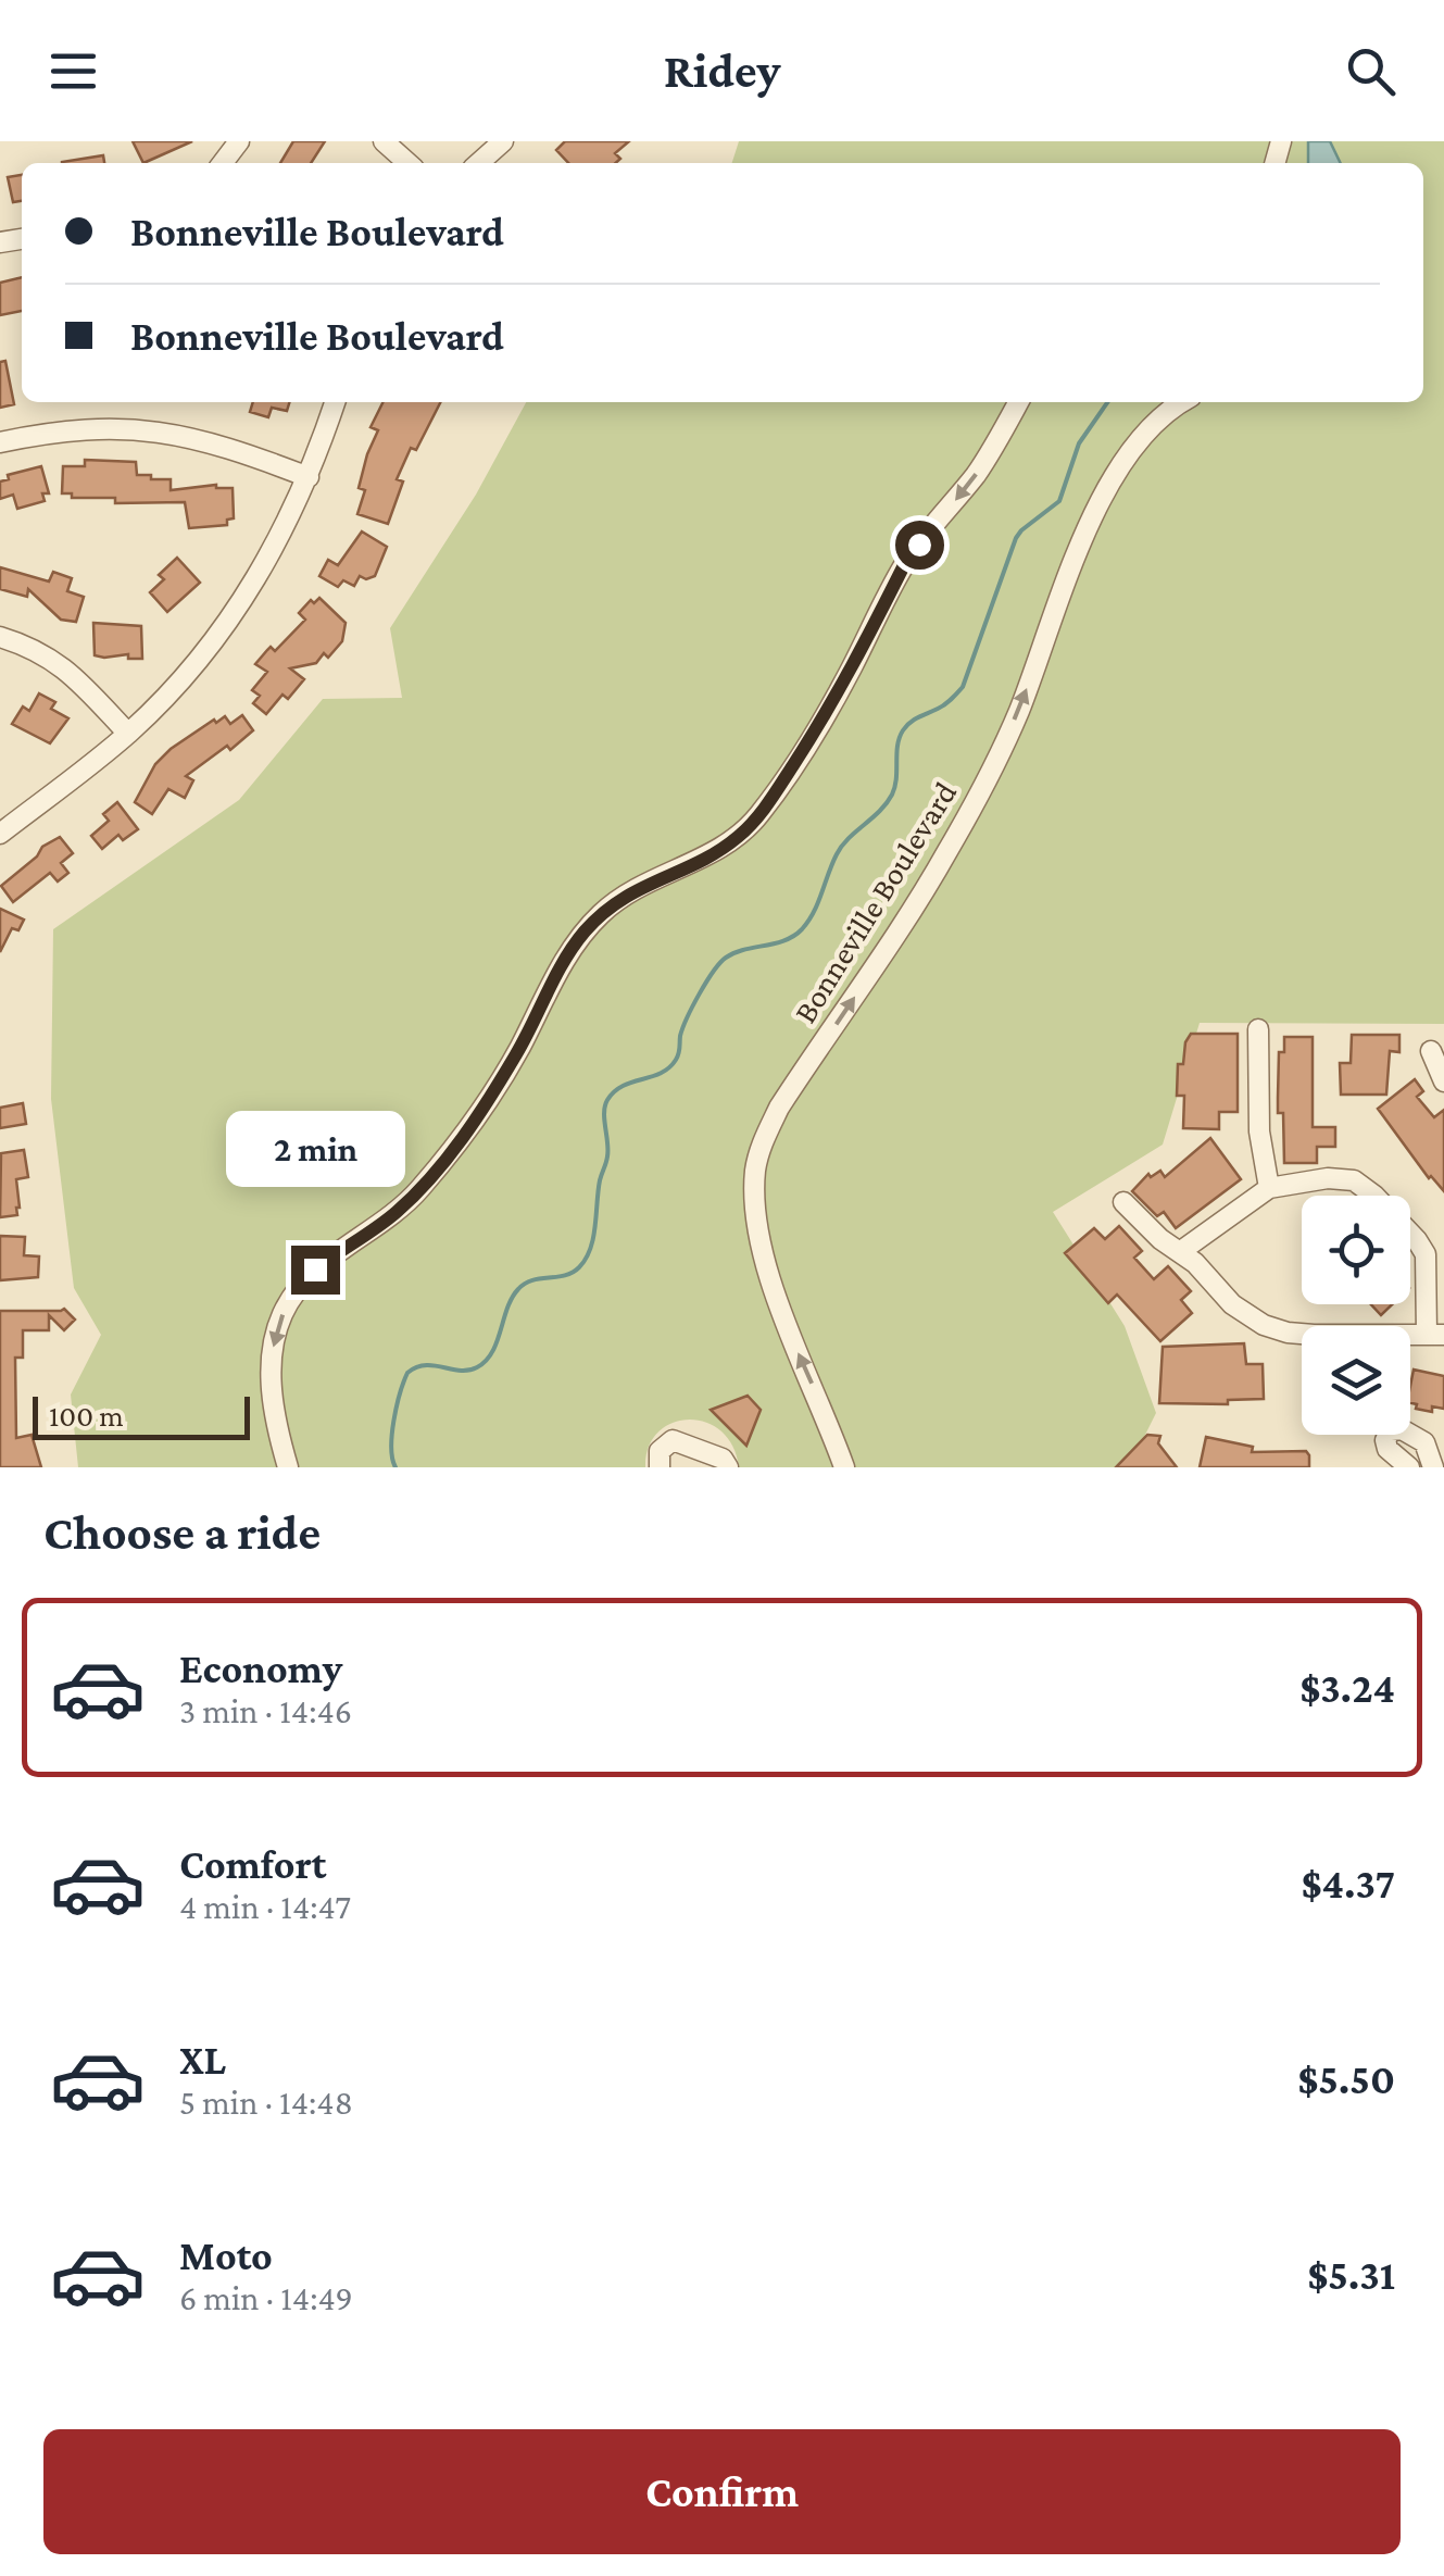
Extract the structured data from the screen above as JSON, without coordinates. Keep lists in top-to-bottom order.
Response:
{
  "streets": {
    "street": ["Bonneville Boulevard"]
  },
  "one_way": ["Bonneville Boulevard"],
  "scale_bar": "100 m",
  "page": {
    "header": "Ridey",
    "banner": ["Bonneville Boulevard", "Bonneville Boulevard"],
    "bubble": "2 min",
    "scale": "100 m",
    "heading": "Choose a ride",
    "list": [
      {
        "name": "Economy",
        "note": "3 min · 14:46",
        "value": "$3.24"
      },
      {
        "name": "Comfort",
        "note": "4 min · 14:47",
        "value": "$4.37"
      },
      {
        "name": "XL",
        "note": "5 min · 14:48",
        "value": "$5.50"
      },
      {
        "name": "Moto",
        "note": "6 min · 14:49",
        "value": "$5.31"
      }
    ],
    "buttons": "Confirm"
  }
}
